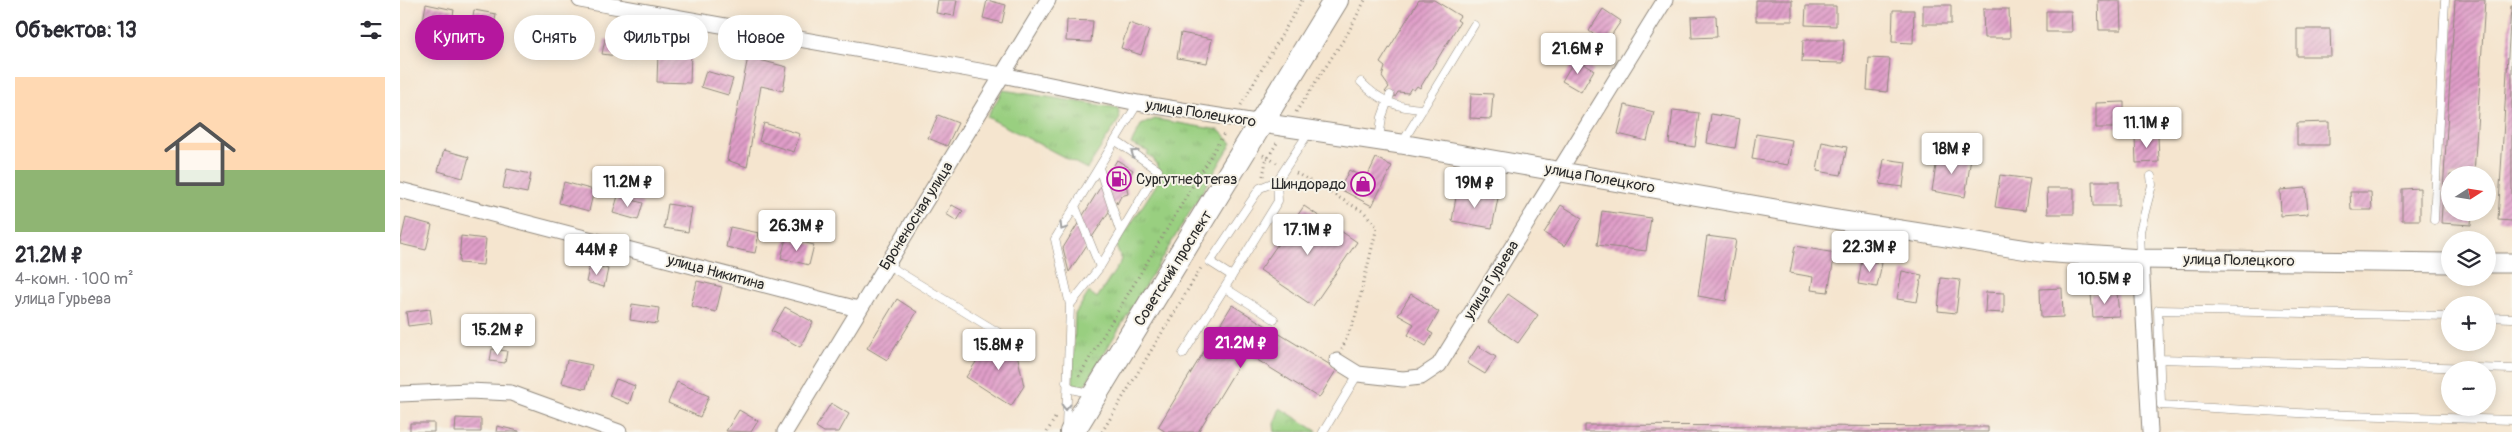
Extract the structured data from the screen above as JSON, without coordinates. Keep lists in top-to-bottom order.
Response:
{
  "streets": {
    "main road": ["Советский проспект"],
    "street": [
      "улица Полецкого",
      "Броненосная улица",
      "улица Никитина",
      "улица Гурьева"
    ]
  },
  "crossings": [
    ["улица Полецкого", "Броненосная улица"],
    ["улица Полецкого", "Советский проспект"],
    ["улица Полецкого", "улица Гурьева"],
    ["Броненосная улица", "улица Никитина"]
  ],
  "places": {
    "fuel station": ["Сургутнефтегаз"],
    "shop": ["Шиндорадо"]
  },
  "north": "right",
  "page": {
    "heading": "Объектов: 13",
    "chip": [
      "Купить",
      "Снять",
      "Фильтры",
      "Новое"
    ],
    "price": [
      "21.6M ₽",
      "11.1M ₽",
      "18M ₽",
      "11.2M ₽",
      "19M ₽",
      "26.3M ₽",
      "17.1M ₽",
      "22.3M ₽",
      "44M ₽",
      "10.5M ₽",
      "15.2M ₽",
      "21.2M ₽",
      "15.8M ₽"
    ],
    "list": [
      {
        "name": "21.2M ₽",
        "note": "4-комн. · 100 m² · улица Гурьева"
      }
    ],
    "map_buttons": ["+", "−"]
  }
}
